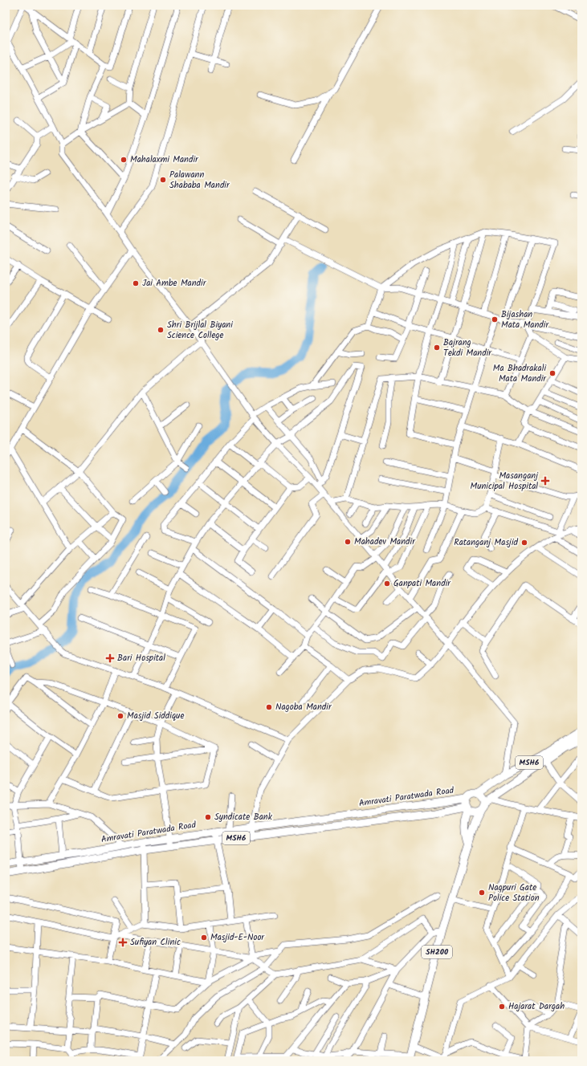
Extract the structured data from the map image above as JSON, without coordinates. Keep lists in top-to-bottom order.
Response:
{
  "streets": {
    "main road": ["MSH6", "Amravati Paratwada Road", "SH200"]
  },
  "crossings": [
    ["MSH6", "Amravati Paratwada Road"],
    ["MSH6", "SH200"],
    ["Amravati Paratwada Road", "SH200"]
  ],
  "places": {
    "other": [
      "Mahalaxmi Mandir",
      "Palawann Shababa Mandir",
      "Jai Ambe Mandir",
      "Bijashan Mata Mandir",
      "Shri Brijlal Biyani Science College",
      "Bajrang Tekdi Mandir",
      "Ma Bhadrakali Mata Mandir",
      "Mahadev Mandir",
      "Ratanganj Masjid",
      "Ganpati Mandir",
      "Nagoba Mandir",
      "Masjid Siddique",
      "Syndicate Bank",
      "Nagpuri Gate Police Station",
      "Masjid-E-Noor",
      "Hajarat Dargah"
    ],
    "health": ["Masanganj Municipal Hospital", "Bari Hospital", "Sufiyan Clinic"]
  }
}
